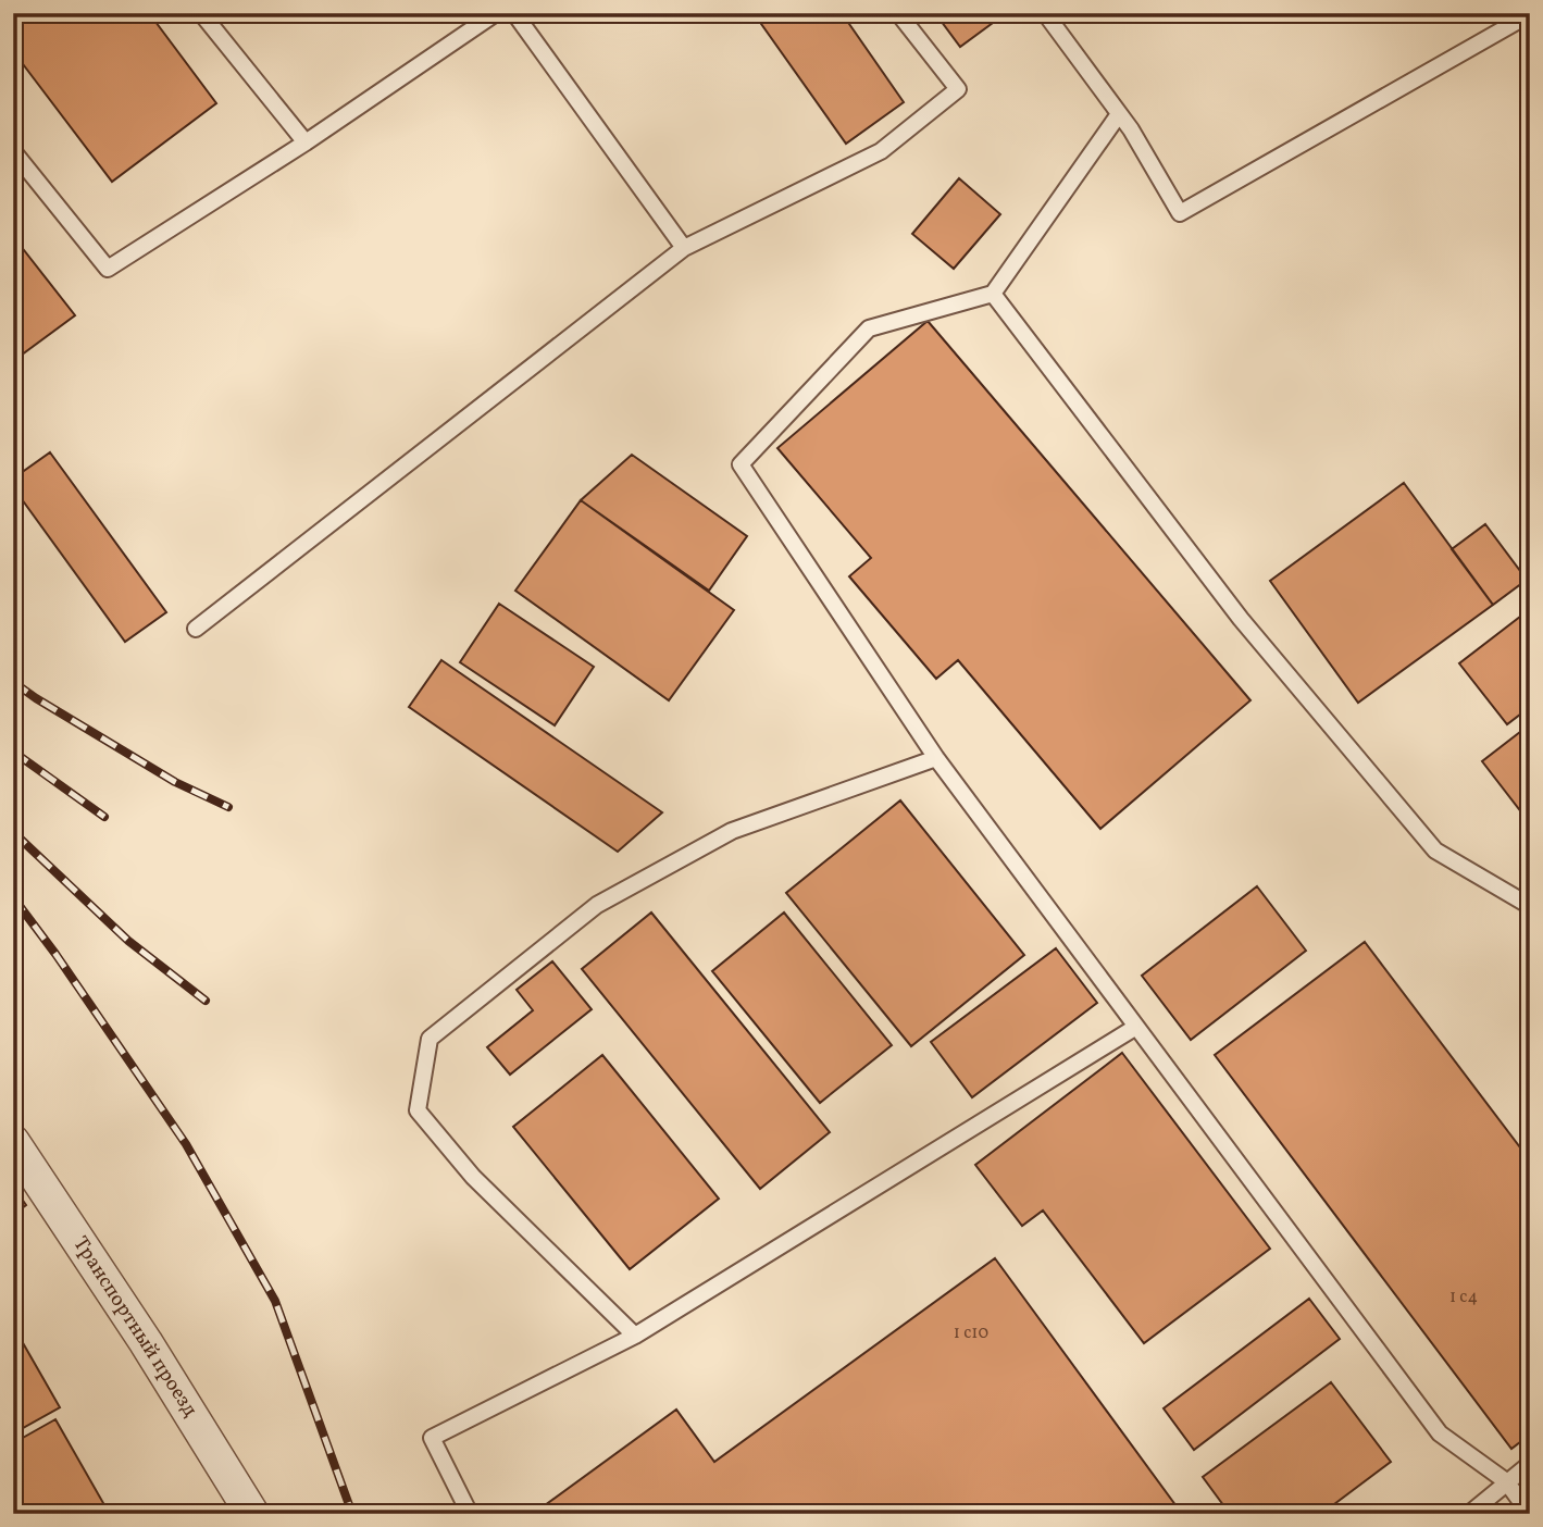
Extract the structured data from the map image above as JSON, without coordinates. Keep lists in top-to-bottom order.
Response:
{
  "streets": {
    "street": ["Транспортный проезд"]
  },
  "house_numbers": ["1 с4", "1 с10"]
}
